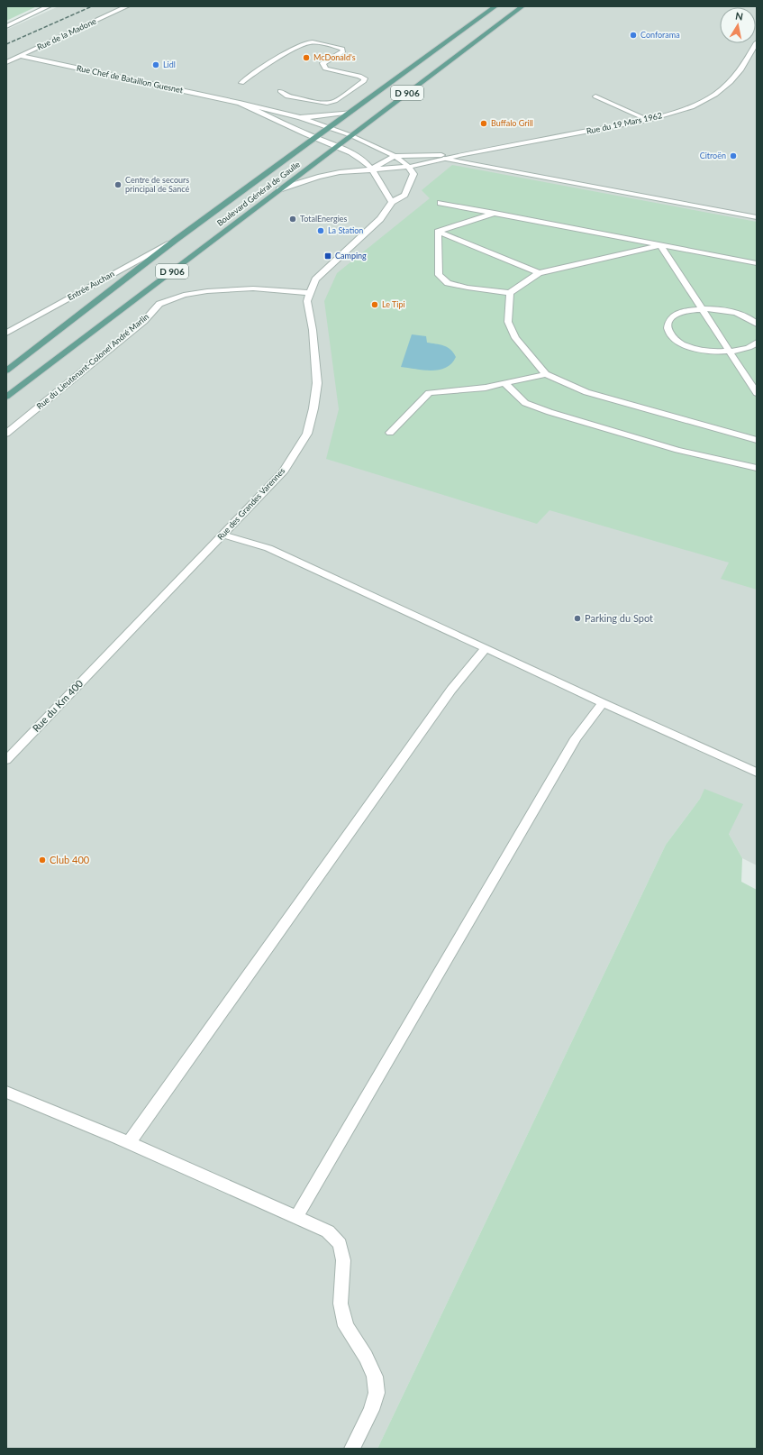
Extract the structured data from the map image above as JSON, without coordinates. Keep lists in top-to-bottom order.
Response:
{
  "streets": {
    "main road": ["D 906", "Boulevard Général de Gaulle"],
    "street": [
      "Rue de la Madone",
      "Rue Chef de Bataillon Guesnet",
      "Rue du 19 Mars 1962",
      "Entrée Auchan",
      "Rue du Lieutenant-Colonel André Marlin",
      "Rue des Grandes Varennes",
      "Rue du Km 400"
    ]
  },
  "crossings": [
    ["Rue de la Madone", "Rue Chef de Bataillon Guesnet"],
    ["Rue Chef de Bataillon Guesnet", "Boulevard Général de Gaulle"],
    ["Rue du 19 Mars 1962", "Boulevard Général de Gaulle"],
    ["Rue du 19 Mars 1962", "Rue des Grandes Varennes"],
    ["Boulevard Général de Gaulle", "Entrée Auchan"],
    ["Rue du Lieutenant-Colonel André Marlin", "Rue des Grandes Varennes"],
    ["Rue des Grandes Varennes", "Rue du Km 400"]
  ],
  "places": {
    "other": [
      "Conforama",
      "McDonald's",
      "Lidl",
      "Buffalo Grill",
      "Citroën",
      "Centre de secours principal de Sancé",
      "TotalEnergies",
      "La Station",
      "Le Tipi",
      "Parking du Spot",
      "Club 400"
    ],
    "transit": ["Camping"]
  },
  "north": "top"
}
